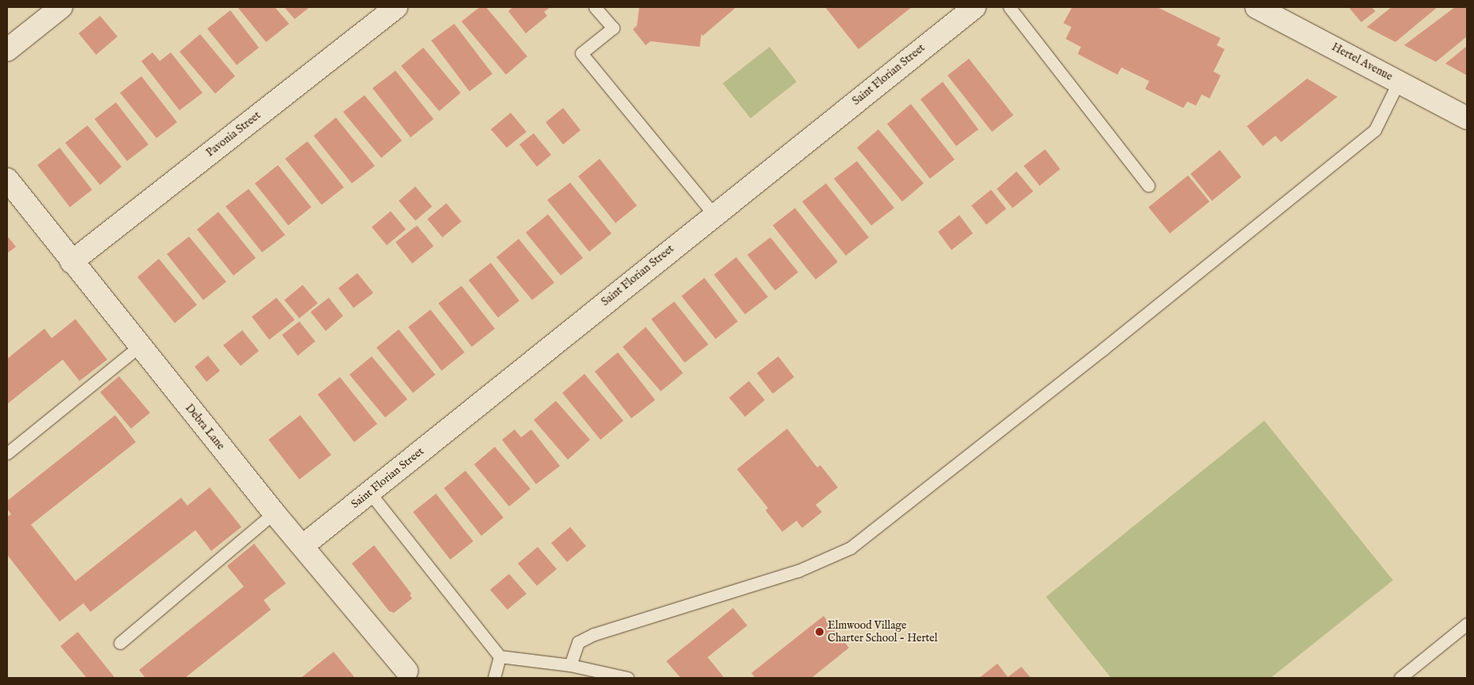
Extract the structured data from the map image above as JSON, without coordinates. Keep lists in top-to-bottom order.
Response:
{
  "streets": {
    "street": [
      "Hertel Avenue",
      "Saint Florian Street",
      "Pavonia Street",
      "Debra Lane"
    ]
  },
  "crossings": [
    ["Saint Florian Street", "Debra Lane"],
    ["Pavonia Street", "Debra Lane"]
  ],
  "places": ["Elmwood Village Charter School - Hertel"]
}
